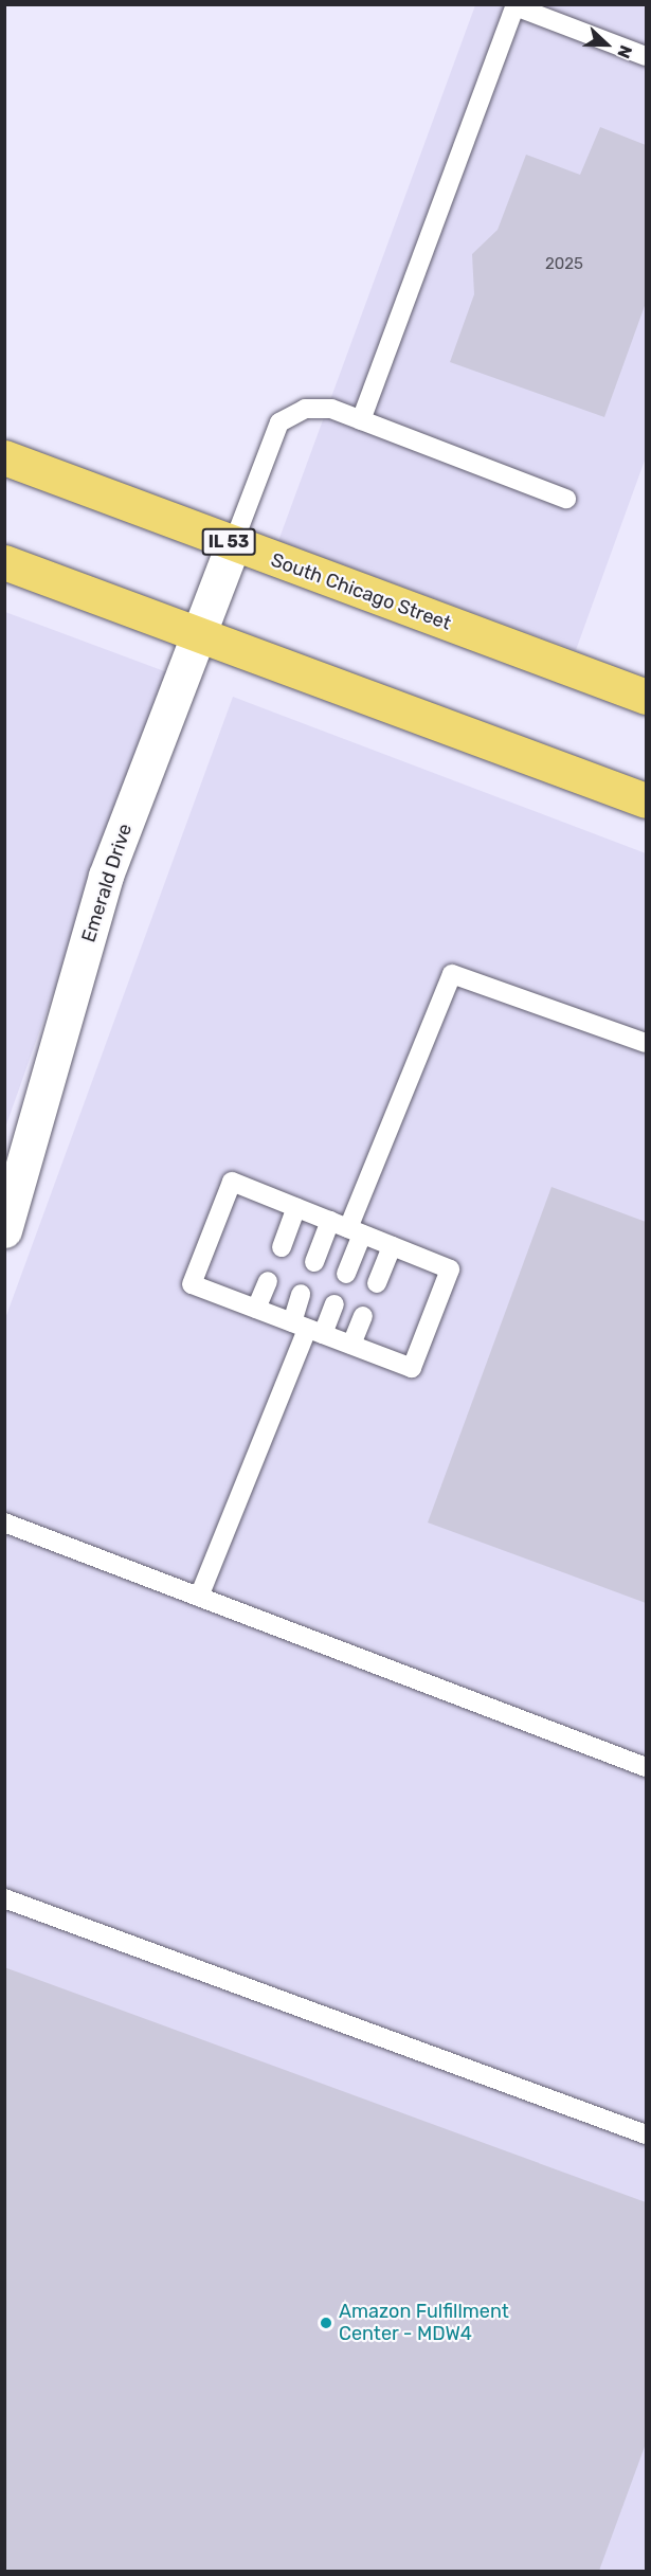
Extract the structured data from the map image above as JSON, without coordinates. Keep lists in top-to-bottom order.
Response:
{
  "streets": {
    "main road": ["IL 53", "South Chicago Street"],
    "street": ["Emerald Drive"]
  },
  "crossings": [
    ["South Chicago Street", "Emerald Drive"]
  ],
  "places": ["Amazon Fulfillment Center - MDW4"],
  "house_numbers": ["2025"],
  "north": "right"
}
